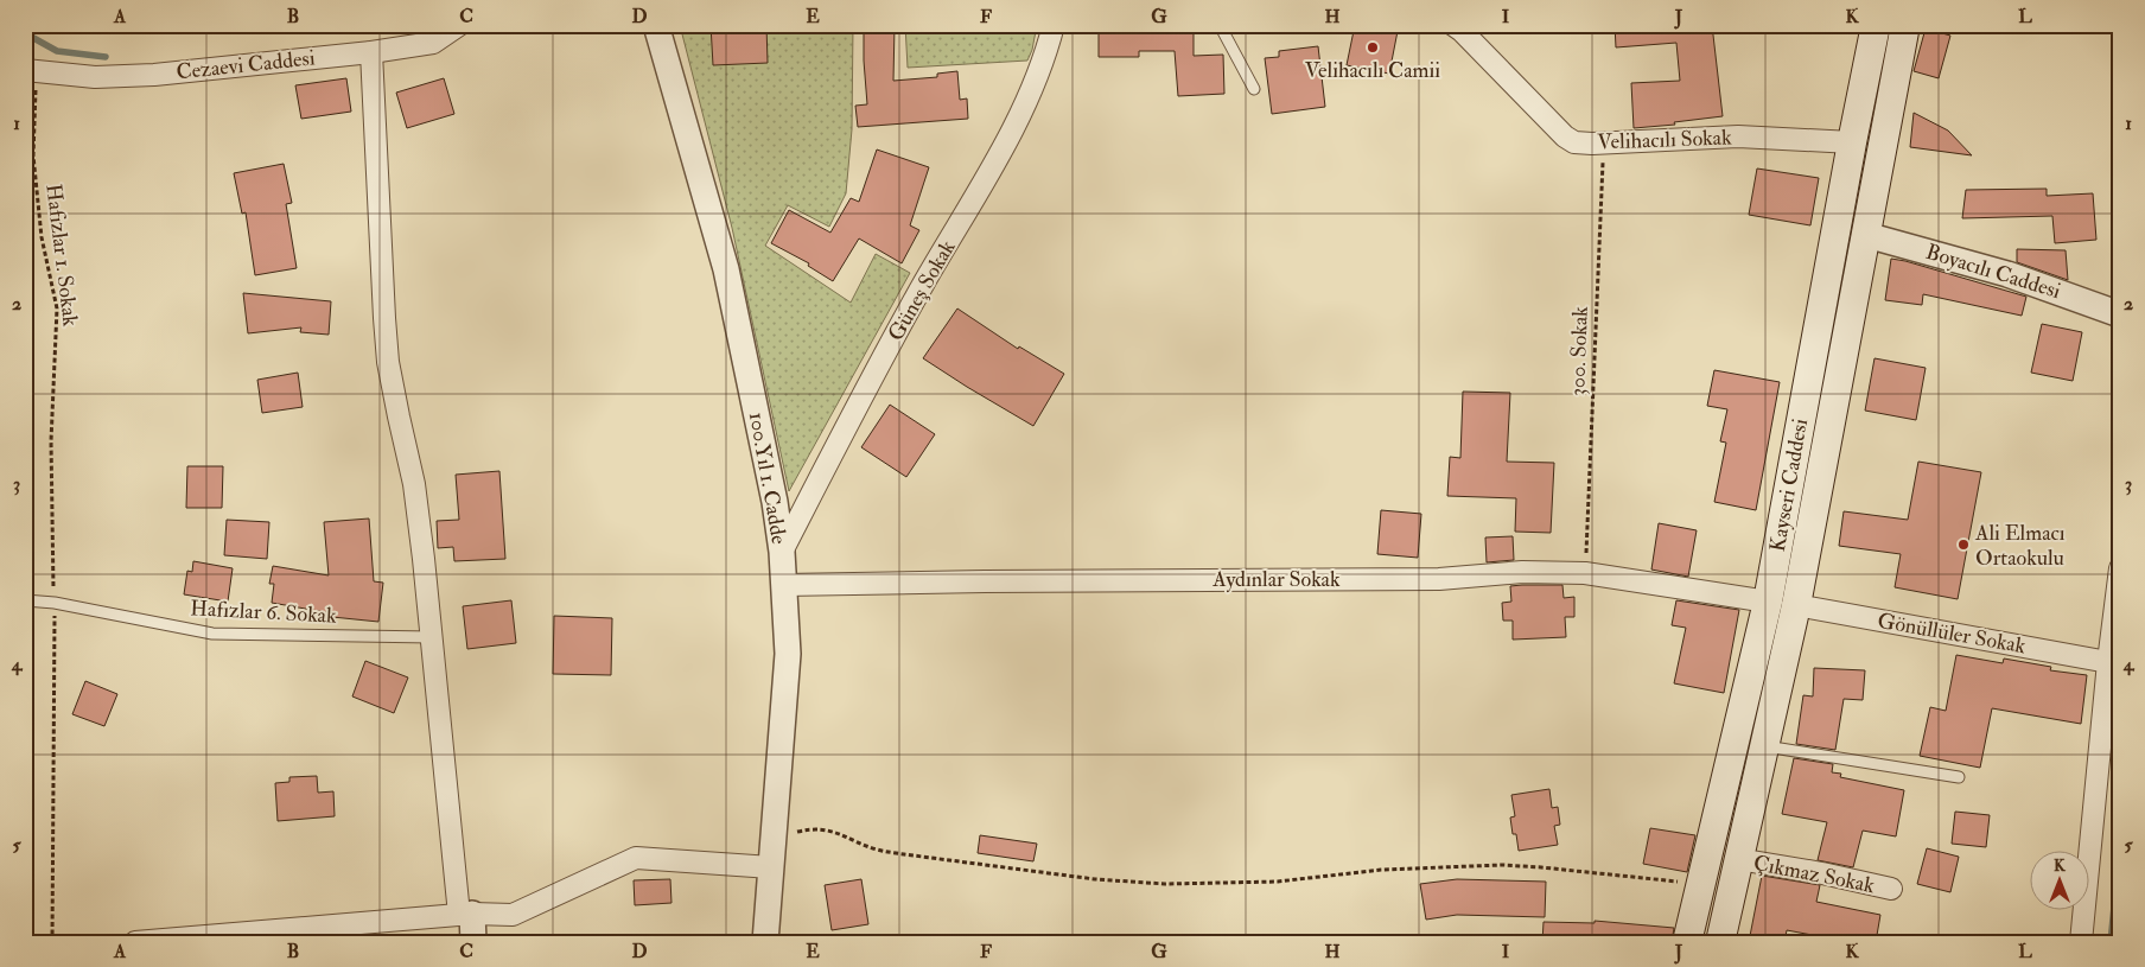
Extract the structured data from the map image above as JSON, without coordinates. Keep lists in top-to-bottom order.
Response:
{
  "streets": {
    "main road": ["Kayseri Caddesi"],
    "street": [
      "Cezaevi Caddesi",
      "Velihacılı Sokak",
      "Boyacılı Caddesi",
      "Güneş Sokak",
      "100.Yıl 1. Cadde",
      "Aydınlar Sokak",
      "Gönüllüler Sokak",
      "Çıkmaz Sokak"
    ],
    "lane": ["Hafızlar 6. Sokak"],
    "path": ["Hafızlar 1. Sokak", "300. Sokak"]
  },
  "crossings": [
    ["Cezaevi Caddesi", "Hafızlar 1. Sokak"],
    ["Velihacılı Sokak", "300. Sokak"],
    ["Velihacılı Sokak", "Kayseri Caddesi"],
    ["Hafızlar 1. Sokak", "Hafızlar 6. Sokak"],
    ["Boyacılı Caddesi", "Kayseri Caddesi"],
    ["Güneş Sokak", "100.Yıl 1. Cadde"],
    ["100.Yıl 1. Cadde", "Aydınlar Sokak"],
    ["Kayseri Caddesi", "Aydınlar Sokak"],
    ["Kayseri Caddesi", "Gönüllüler Sokak"],
    ["Kayseri Caddesi", "Çıkmaz Sokak"]
  ],
  "places": ["Velihacılı Camii", "Ali Elmacı Ortaokulu"],
  "north": "top",
  "grid": {
    "columns": [
      "A",
      "B",
      "C",
      "D",
      "E",
      "F",
      "G",
      "H",
      "I",
      "J",
      "K",
      "L"
    ],
    "rows": [
      "1",
      "2",
      "3",
      "4",
      "5"
    ]
  }
}
